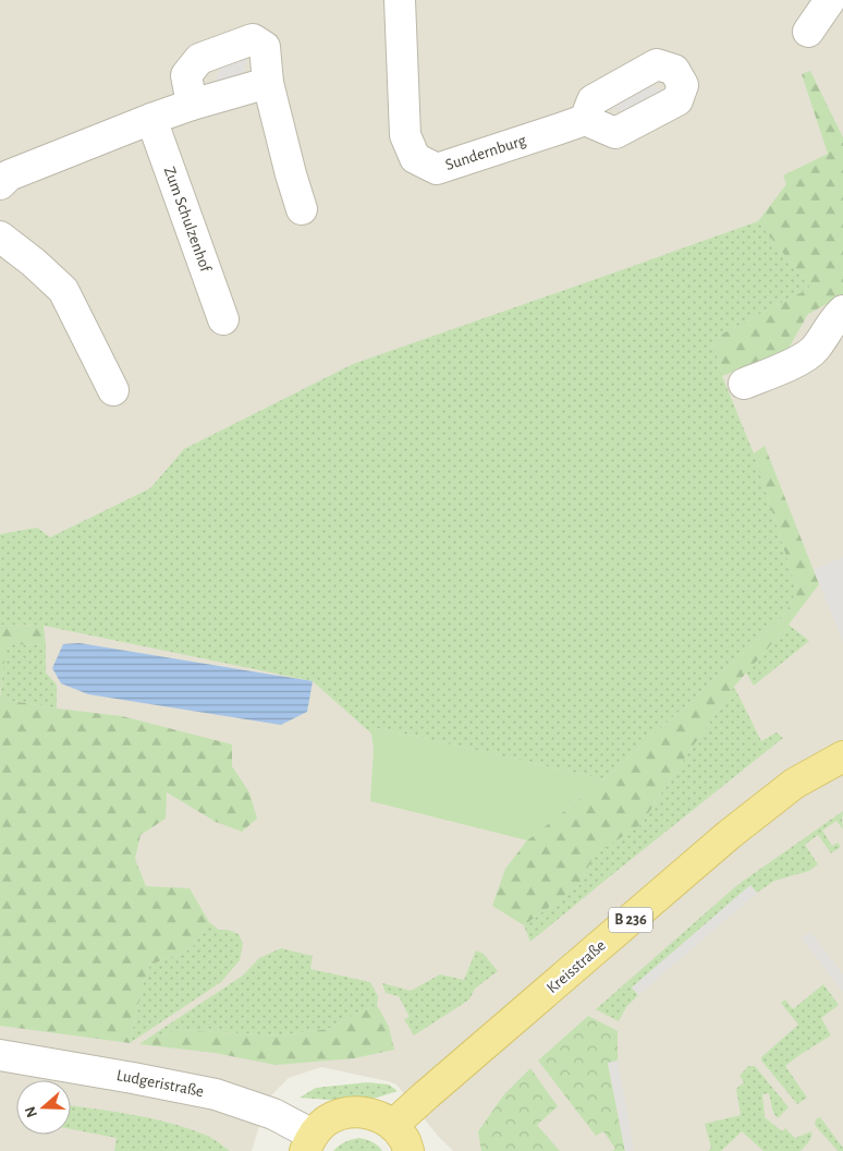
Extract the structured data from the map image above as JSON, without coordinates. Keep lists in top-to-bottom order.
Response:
{
  "streets": {
    "main road": ["B 236", "Kreisstraße"],
    "street": ["Sundernburg", "Zum Schulzenhof", "Ludgeristraße"]
  },
  "north": "left"
}
